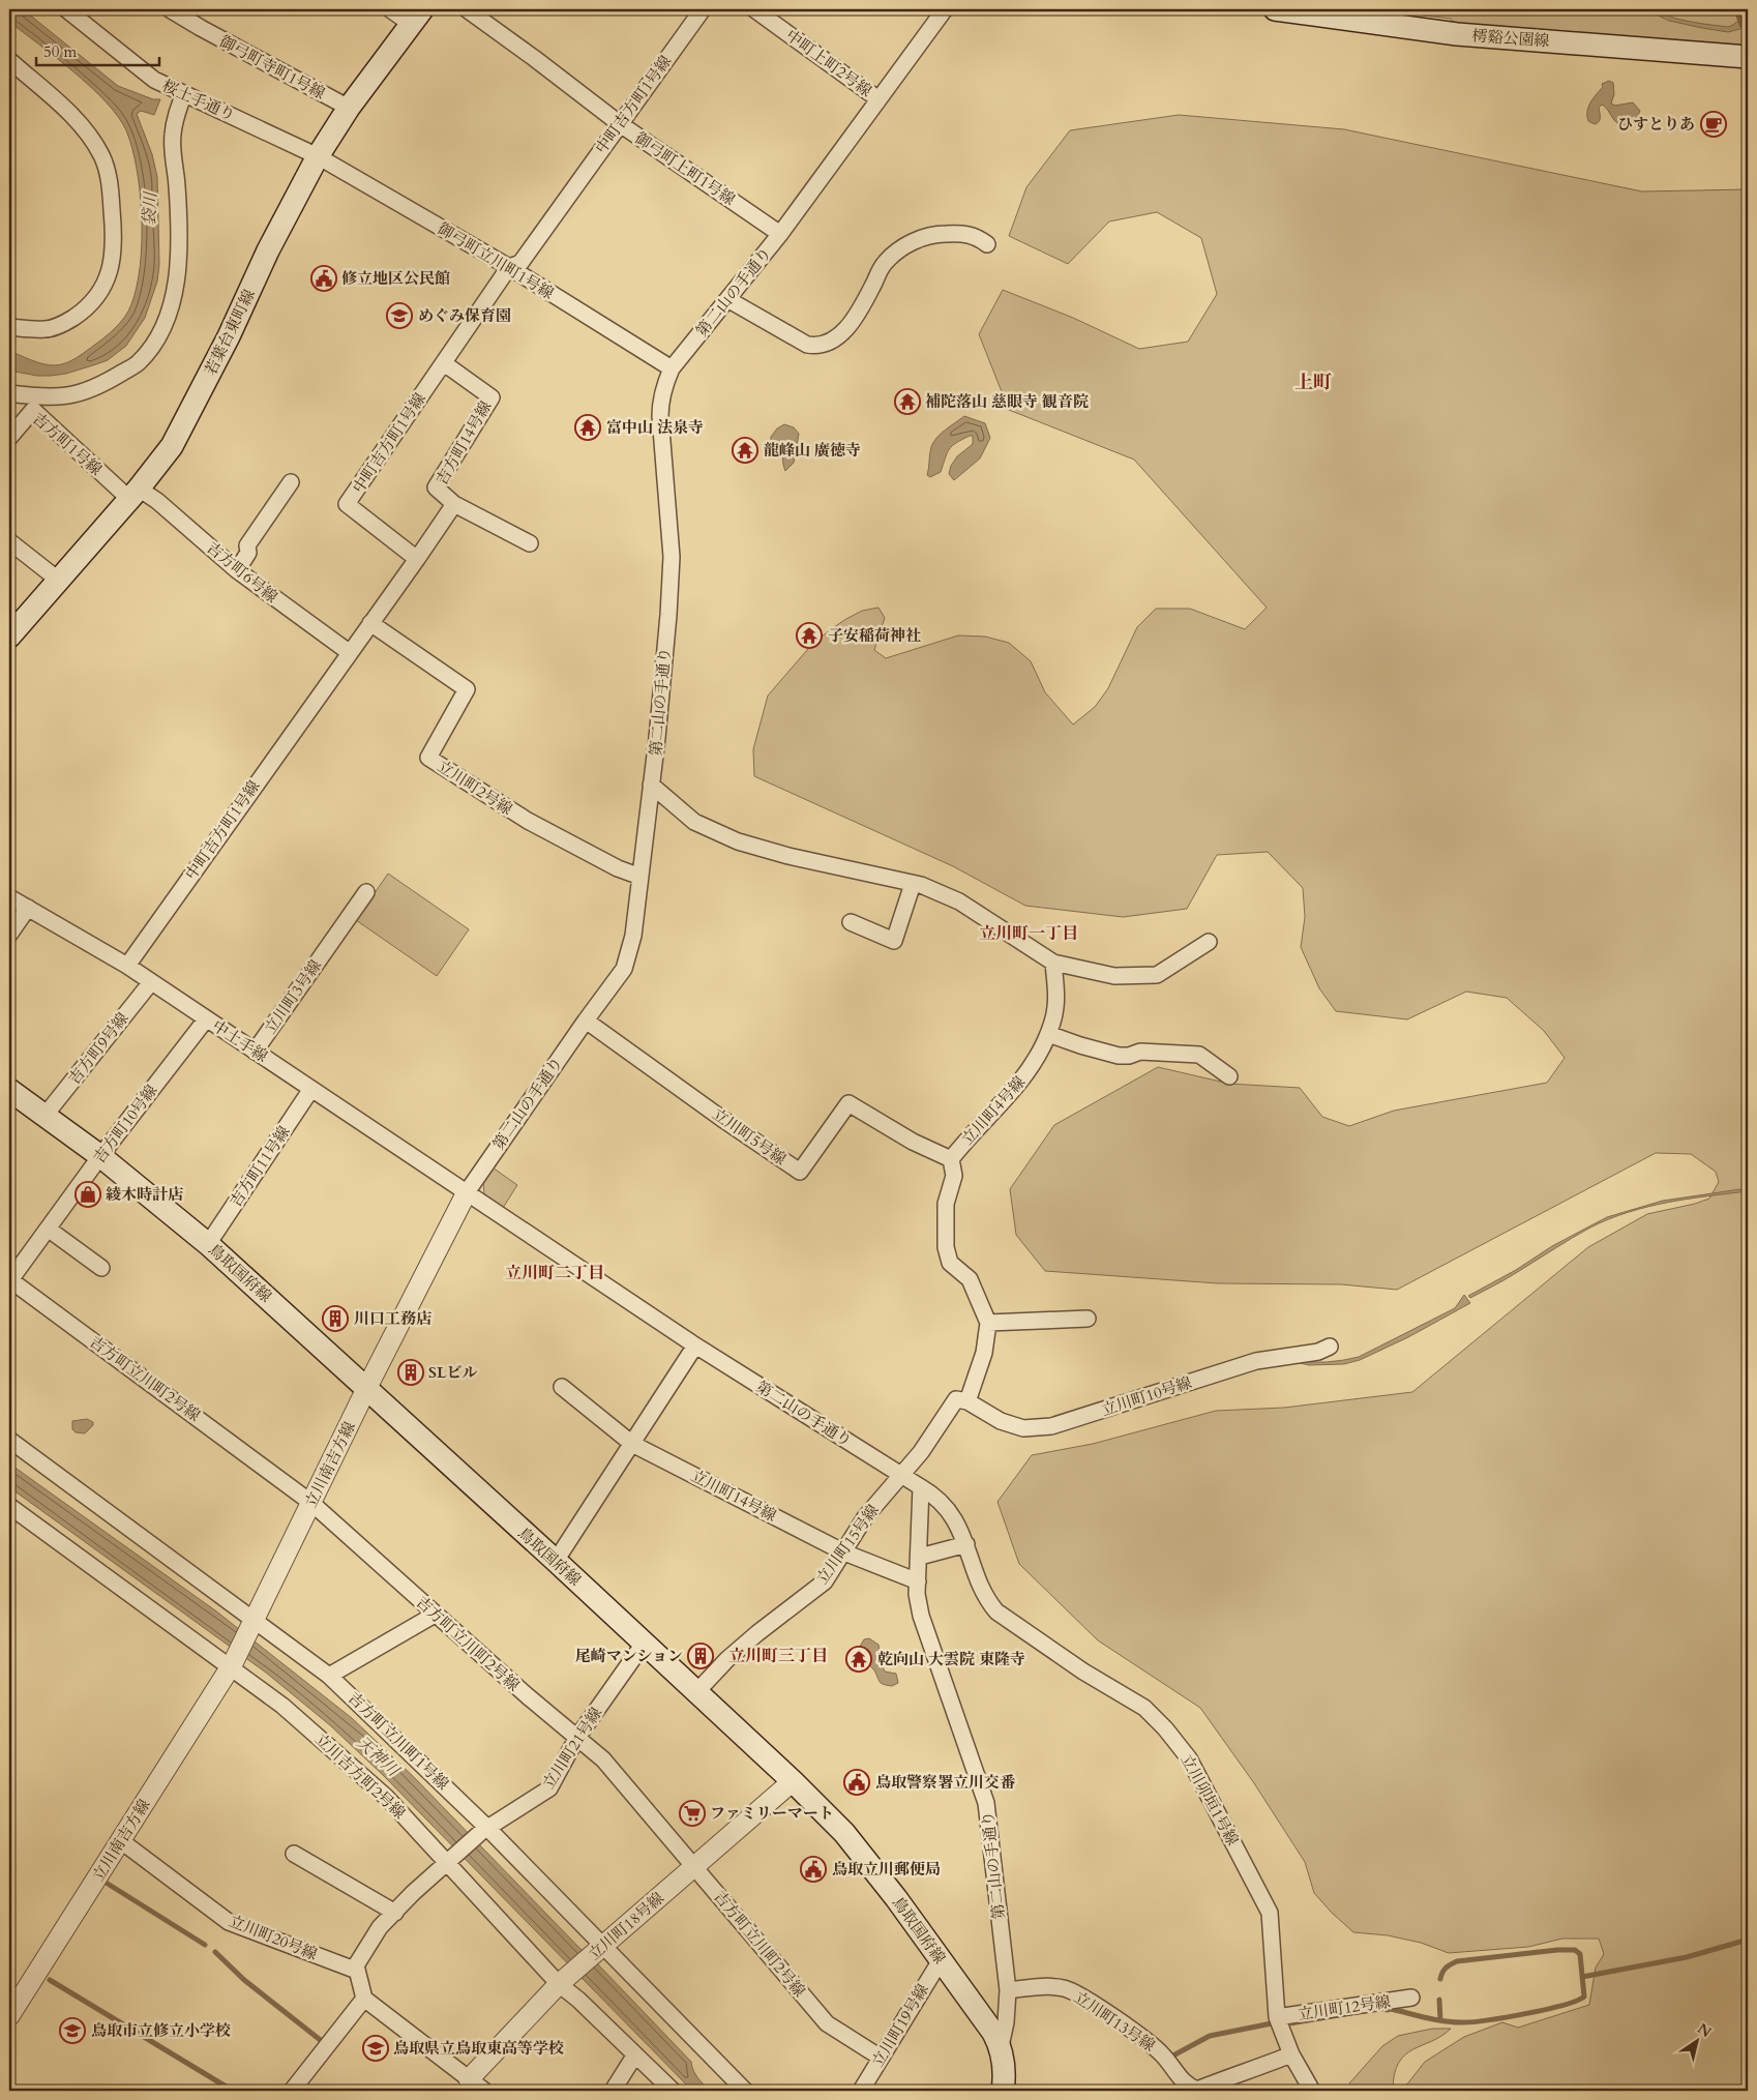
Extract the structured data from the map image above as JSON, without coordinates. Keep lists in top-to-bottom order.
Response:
{
  "streets": {
    "main road": ["樗谿公園線", "若葉台東町線", "鳥取国府線"],
    "street": [
      "中町上町2号線",
      "御弓町寺町1号線",
      "桜土手通り",
      "中町吉方町1号線",
      "御弓町上町1号線",
      "御弓町立川町1号線",
      "第二山の手通り",
      "吉方町14号線",
      "吉方町1号線",
      "吉方町6号線",
      "立川町2号線",
      "立川町3号線",
      "中土手線",
      "吉方町9号線",
      "立川町4号線",
      "吉方町10号線",
      "立川町5号線",
      "吉方町11号線",
      "吉方町立川町2号線",
      "立川町10号線",
      "立川南吉方線",
      "立川町14号線",
      "立川町15号線",
      "吉方町立川町1号線",
      "立川町21号線",
      "立川吉方町2号線",
      "立川卯垣1号線",
      "立川町18号線",
      "立川町20号線",
      "立川町12号線",
      "立川町13号線",
      "立川町19号線"
    ]
  },
  "crossings": [
    ["中町上町2号線", "第二山の手通り"],
    ["御弓町寺町1号線", "若葉台東町線"],
    ["桜土手通り", "御弓町立川町1号線"],
    ["桜土手通り", "若葉台東町線"],
    ["中町吉方町1号線", "御弓町上町1号線"],
    ["中町吉方町1号線", "御弓町立川町1号線"],
    ["中町吉方町1号線", "吉方町14号線"],
    ["中町吉方町1号線", "吉方町6号線"],
    ["中町吉方町1号線", "立川町2号線"],
    ["中町吉方町1号線", "中土手線"],
    ["御弓町上町1号線", "第二山の手通り"],
    ["御弓町立川町1号線", "第二山の手通り"],
    ["御弓町立川町1号線", "若葉台東町線"],
    ["第二山の手通り", "立川町2号線"],
    ["第二山の手通り", "中土手線"],
    ["第二山の手通り", "立川町5号線"],
    ["第二山の手通り", "鳥取国府線"],
    ["第二山の手通り", "立川南吉方線"],
    ["第二山の手通り", "立川町14号線"],
    ["第二山の手通り", "立川町15号線"],
    ["第二山の手通り", "立川卯垣1号線"],
    ["第二山の手通り", "立川町13号線"],
    ["若葉台東町線", "吉方町1号線"],
    ["若葉台東町線", "吉方町6号線"],
    ["吉方町1号線", "吉方町6号線"],
    ["立川町3号線", "中土手線"],
    ["中土手線", "吉方町9号線"],
    ["中土手線", "吉方町10号線"],
    ["中土手線", "吉方町11号線"],
    ["中土手線", "立川南吉方線"],
    ["吉方町9号線", "鳥取国府線"],
    ["立川町4号線", "立川町5号線"],
    ["吉方町10号線", "鳥取国府線"],
    ["吉方町10号線", "吉方町立川町2号線"],
    ["吉方町11号線", "鳥取国府線"],
    ["鳥取国府線", "立川南吉方線"],
    ["鳥取国府線", "立川町15号線"],
    ["鳥取国府線", "立川町21号線"],
    ["鳥取国府線", "立川町18号線"],
    ["鳥取国府線", "立川町19号線"],
    ["吉方町立川町2号線", "立川南吉方線"],
    ["吉方町立川町2号線", "立川町21号線"],
    ["吉方町立川町2号線", "立川町18号線"],
    ["吉方町立川町2号線", "立川町19号線"],
    ["立川南吉方線", "吉方町立川町1号線"],
    ["立川南吉方線", "立川吉方町2号線"],
    ["立川南吉方線", "立川町20号線"],
    ["立川町14号線", "立川町15号線"],
    ["吉方町立川町1号線", "立川町21号線"],
    ["吉方町立川町1号線", "立川町18号線"],
    ["立川町21号線", "立川吉方町2号線"],
    ["立川吉方町2号線", "立川町18号線"],
    ["立川卯垣1号線", "立川町12号線"],
    ["立川卯垣1号線", "立川町13号線"]
  ],
  "districts": [
    "上町",
    "立川町一丁目",
    "立川町二丁目",
    "立川町三丁目"
  ],
  "water": ["袋川", "天神川"],
  "places": {
    "cafe": ["ひすとりあ"],
    "public building": ["修立地区公民館", "鳥取警察署立川交番", "鳥取立川郵便局"],
    "school or university": ["めぐみ保育園", "鳥取市立修立小学校", "鳥取県立鳥取東高等学校"],
    "temple": [
      "補陀落山 慈眼寺 観音院",
      "富中山 法泉寺",
      "龍峰山 廣徳寺",
      "子安稲荷神社",
      "乾向山 大雲院 東隆寺"
    ],
    "shop": ["綾木時計店"],
    "building": ["川口工務店", "SLビル", "尾崎マンション"],
    "supermarket": ["ファミリーマート"]
  },
  "scale_bar": "50 m",
  "north": "top right"
}
